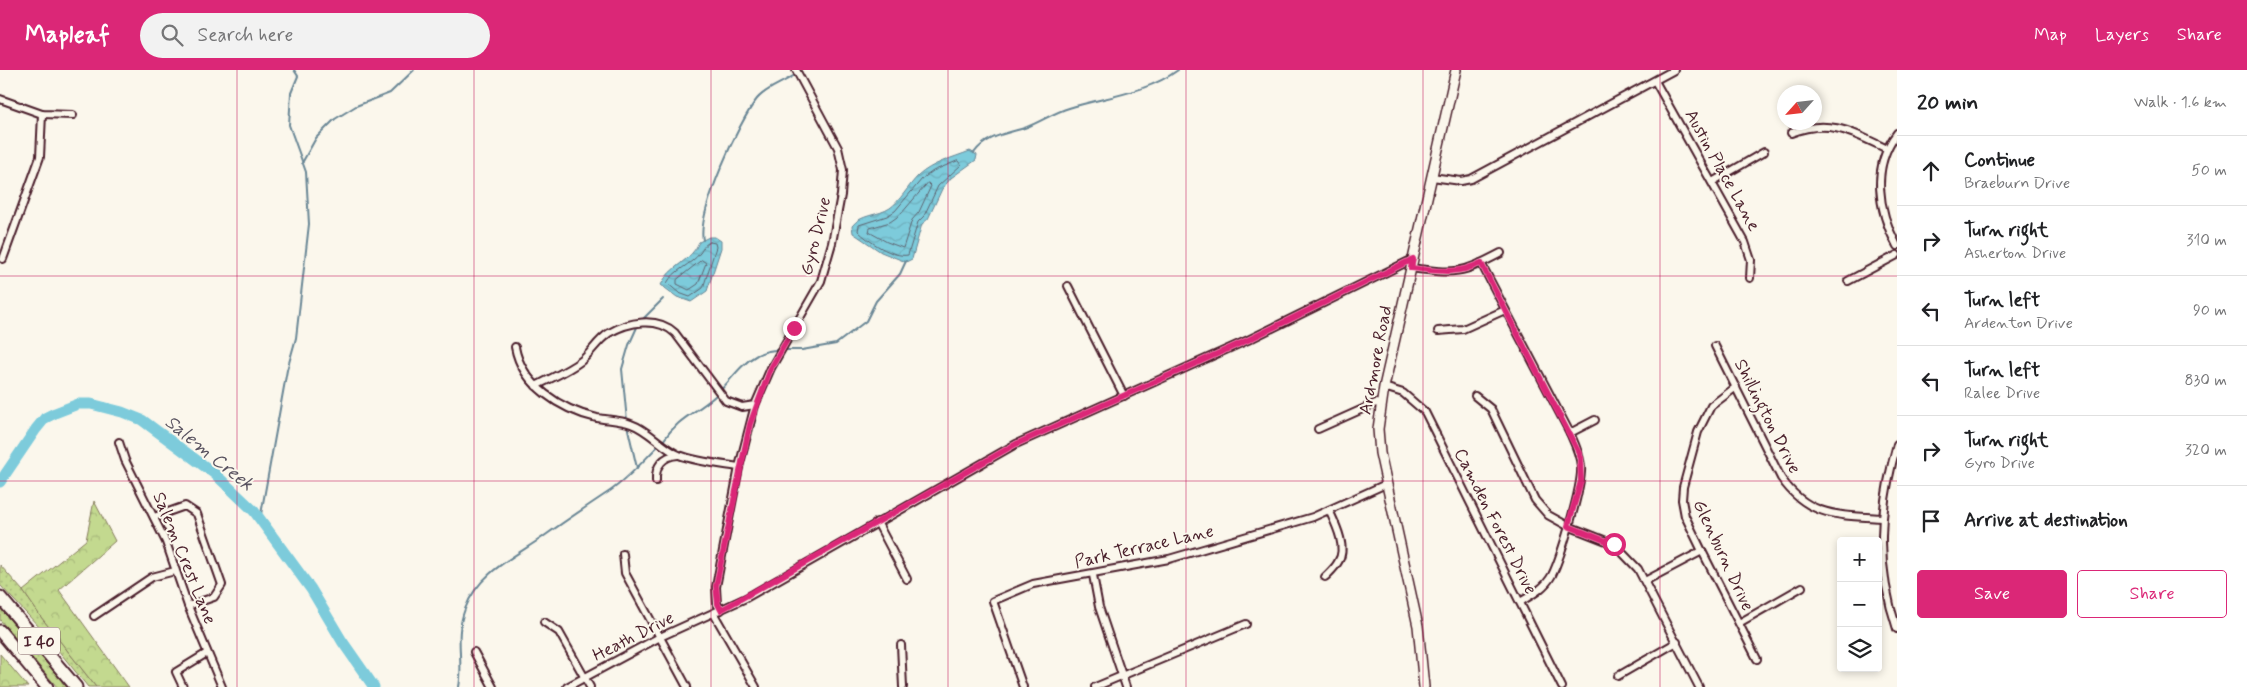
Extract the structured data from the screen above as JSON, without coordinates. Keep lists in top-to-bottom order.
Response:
{
  "streets": {
    "highway": ["I 40"],
    "street": [
      "Austin Place Lane",
      "Gyro Drive",
      "Ardmore Road",
      "Shillington Drive",
      "Camden Forest Drive",
      "Park Terrace Lane",
      "Glenburn Drive",
      "Salem Crest Lane",
      "Heath Drive"
    ]
  },
  "crossings": [
    ["Gyro Drive", "Heath Drive"],
    ["Ardmore Road", "Camden Forest Drive"],
    ["Ardmore Road", "Park Terrace Lane"],
    ["Ardmore Road", "Heath Drive"],
    ["Shillington Drive", "Glenburn Drive"]
  ],
  "water": ["Salem Creek"],
  "north": "bottom left",
  "page": {
    "header": "Mapleaf",
    "search": "Search here",
    "nav": ["Map", "Layers", "Share"],
    "heading": ["20 min", "Walk · 1.6 km"],
    "list": [
      ["Continue", "Braeburn Drive", "50 m"],
      ["Turn right", "Asherton Drive", "310 m"],
      ["Turn left", "Ardenton Drive", "90 m"],
      ["Turn left", "Ralee Drive", "830 m"],
      ["Turn right", "Gyro Drive", "320 m"],
      "Arrive at destination"
    ],
    "map_buttons": ["+", "−"],
    "buttons": ["Save", "Share"]
  }
}
